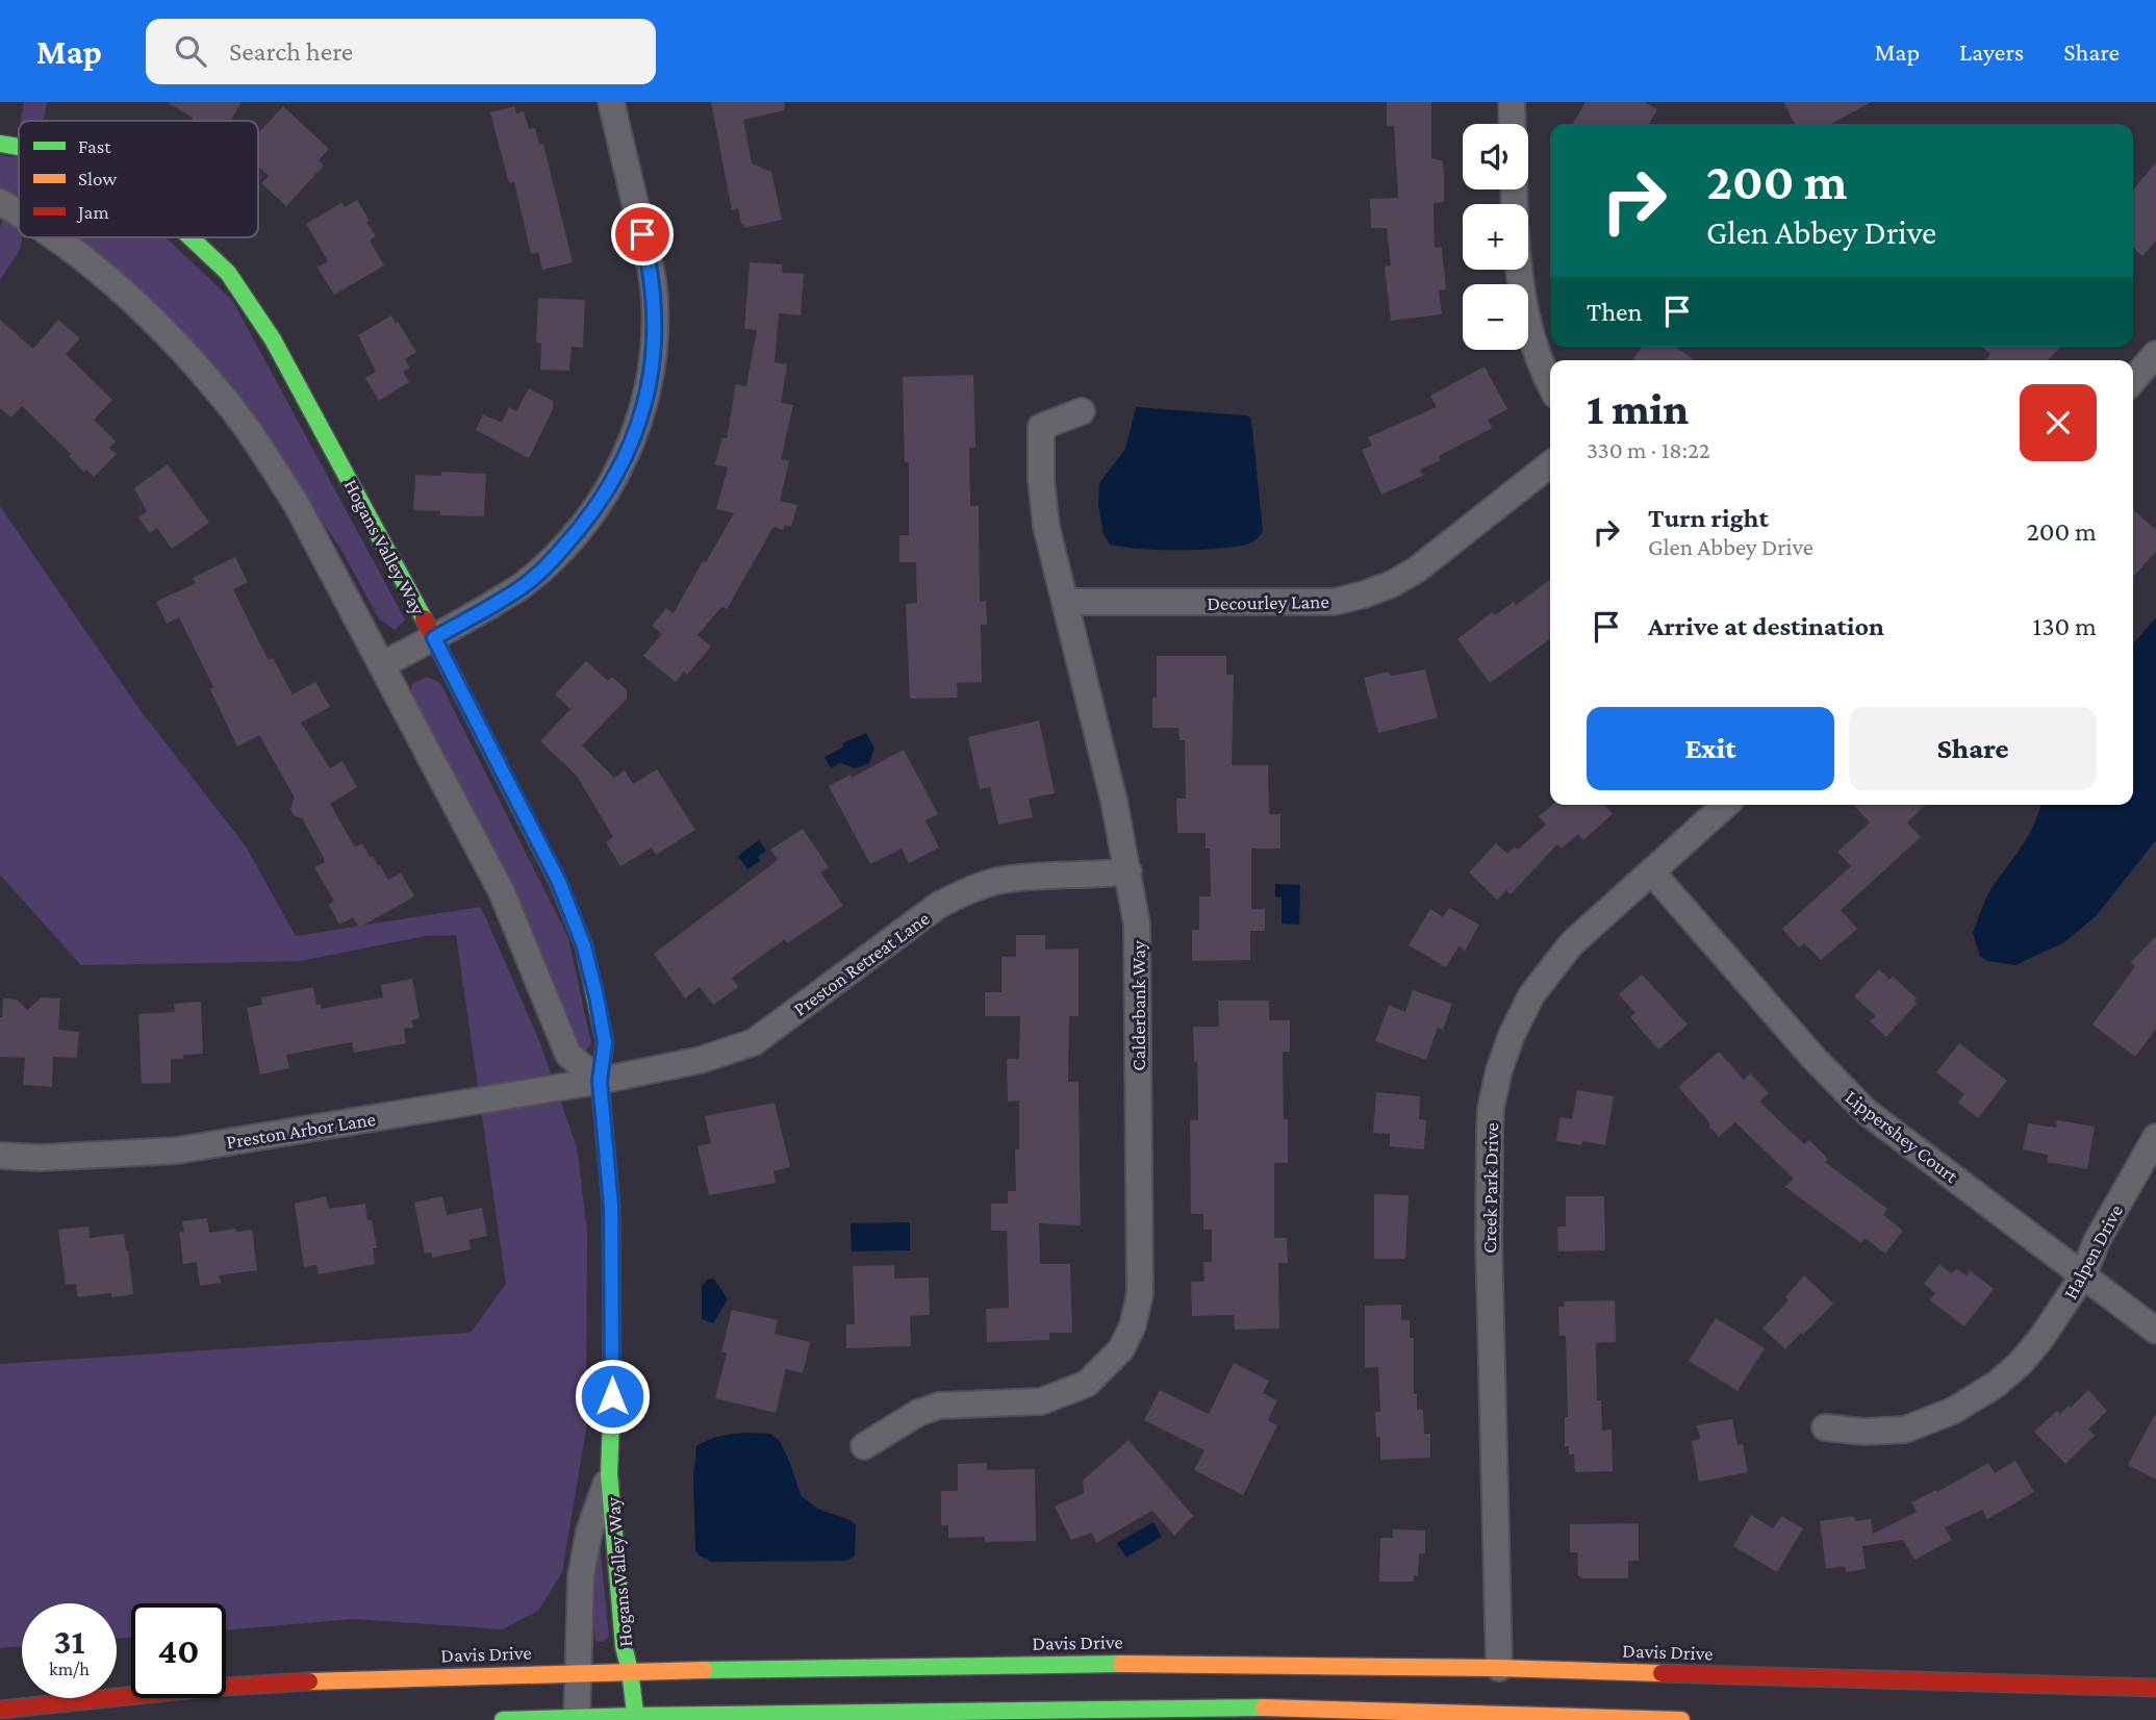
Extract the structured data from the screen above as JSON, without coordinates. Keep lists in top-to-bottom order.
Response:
{
  "streets": {
    "main road": ["Hogans Valley Way", "Davis Drive"],
    "street": [
      "Decourley Lane",
      "Preston Retreat Lane",
      "Calderbank Way",
      "Preston Arbor Lane",
      "Lippershey Court",
      "Creek Park Drive",
      "Halpen Drive"
    ]
  },
  "crossings": [
    ["Hogans Valley Way", "Preston Retreat Lane"],
    ["Hogans Valley Way", "Preston Arbor Lane"],
    ["Hogans Valley Way", "Davis Drive"],
    ["Decourley Lane", "Calderbank Way"],
    ["Preston Retreat Lane", "Calderbank Way"],
    ["Preston Retreat Lane", "Preston Arbor Lane"],
    ["Lippershey Court", "Creek Park Drive"],
    ["Lippershey Court", "Halpen Drive"],
    ["Creek Park Drive", "Davis Drive"]
  ],
  "legend": ["Fast", "Slow", "Jam"],
  "page": {
    "header": "Map",
    "search": "Search here",
    "nav": ["Map", "Layers", "Share"],
    "map_buttons": ["+", "−"],
    "turn": ["200 m", "Glen Abbey Drive"],
    "then": "Then",
    "heading": ["1 min", "330 m · 18:22"],
    "list": [
      {
        "name": "Turn right",
        "note": "Glen Abbey Drive",
        "value": "200 m"
      },
      {
        "name": "Arrive at destination",
        "value": "130 m"
      }
    ],
    "buttons": ["Exit", "Share"],
    "speed": "31 km/h",
    "limit": "40"
  }
}
